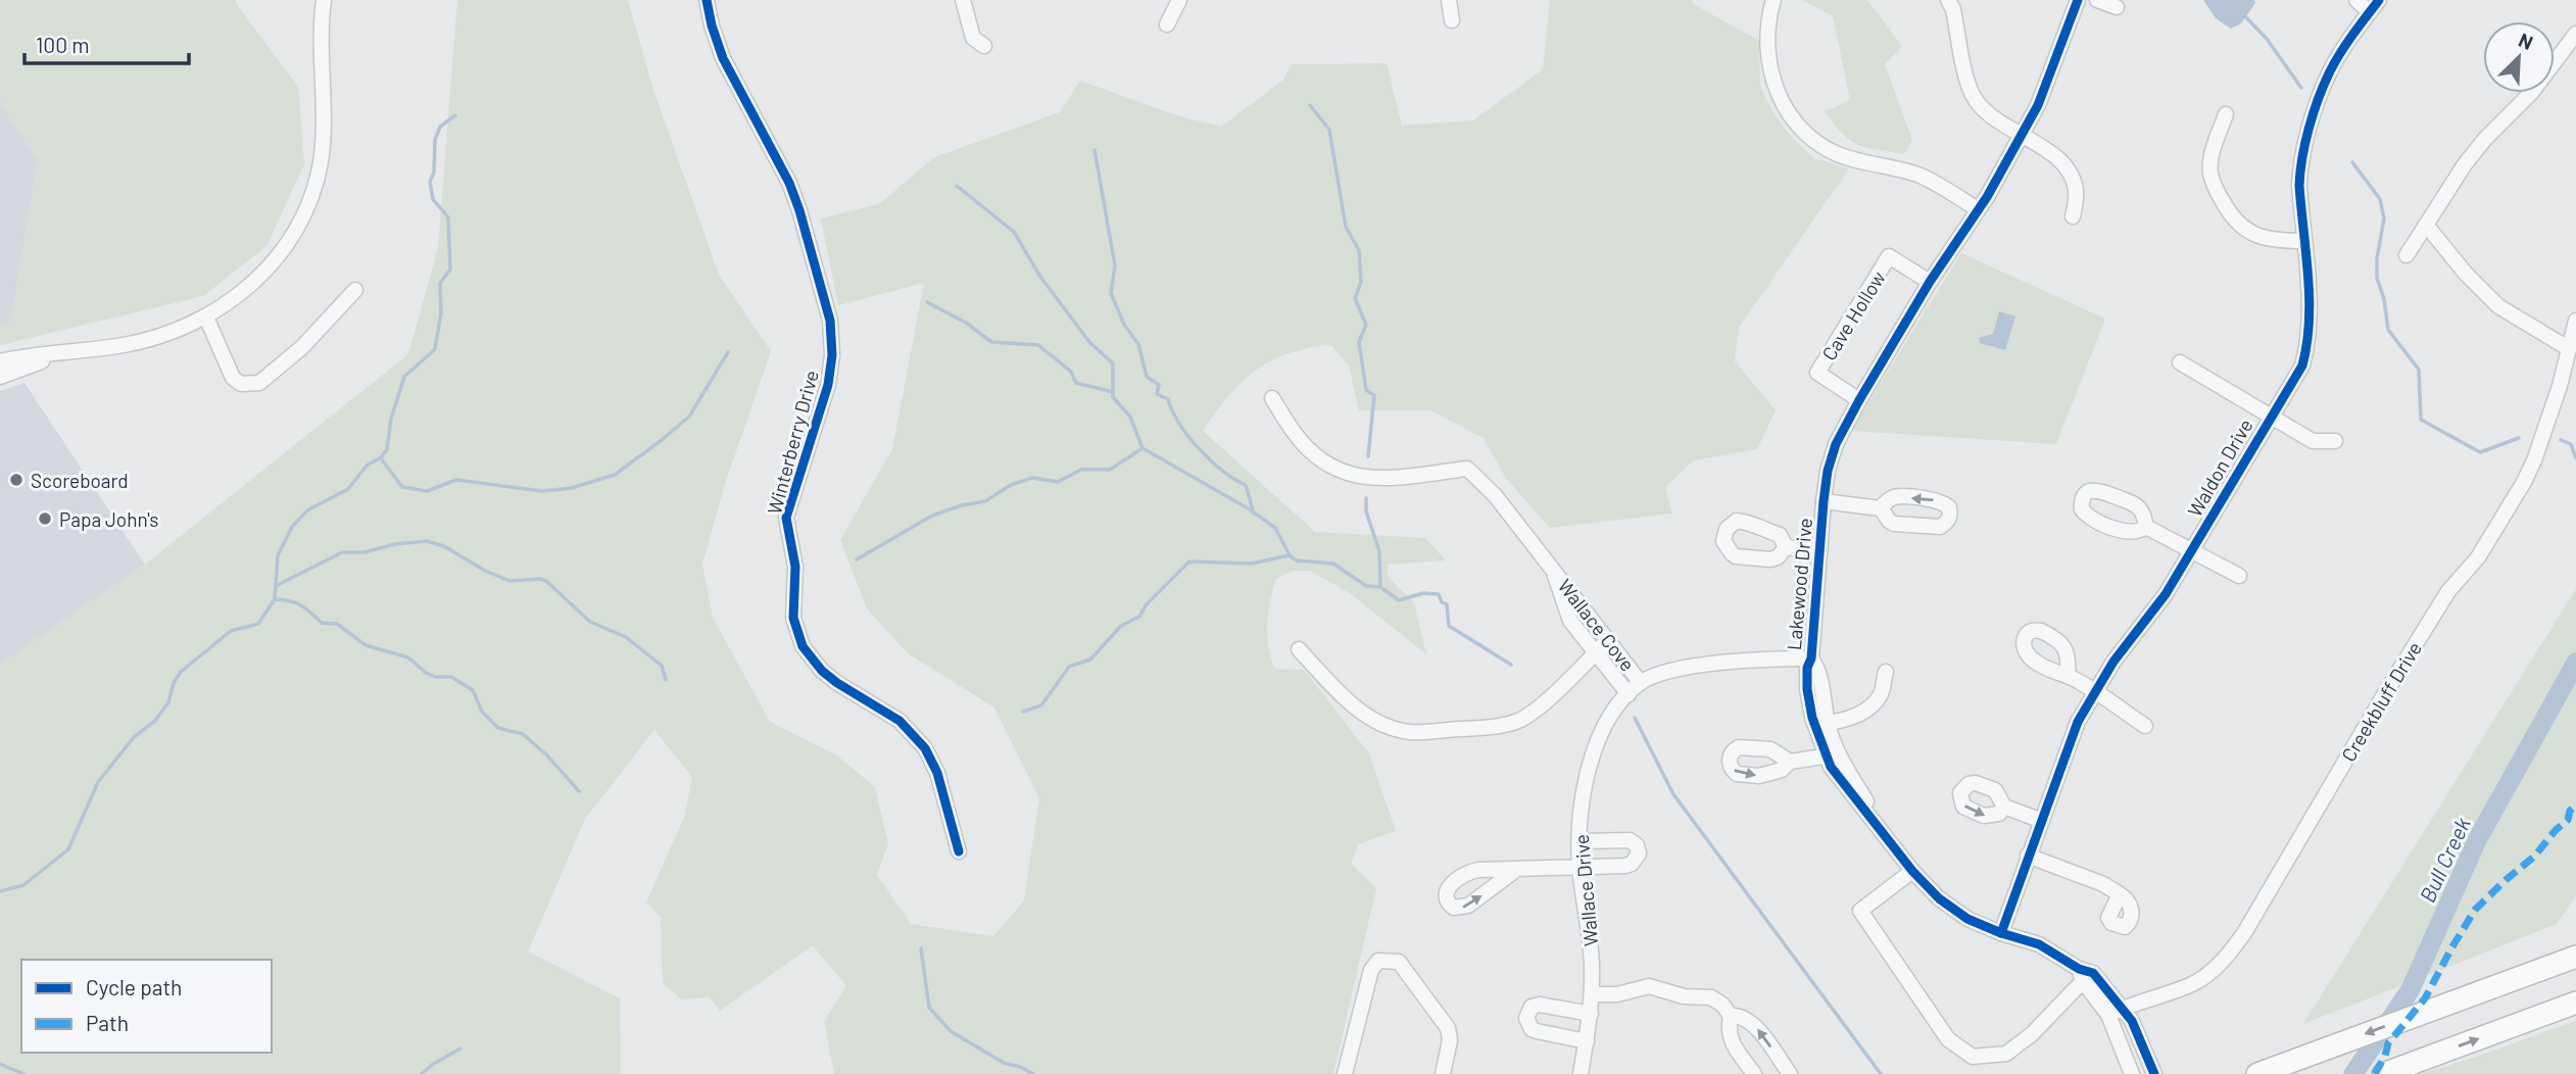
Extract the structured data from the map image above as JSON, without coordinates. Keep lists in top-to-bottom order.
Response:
{
  "streets": {
    "street": [
      "Cave Hollow",
      "Winterberry Drive",
      "Waldon Drive",
      "Lakewood Drive",
      "Wallace Cove",
      "Creekbluff Drive",
      "Wallace Drive"
    ]
  },
  "crossings": [
    ["Cave Hollow", "Lakewood Drive"],
    ["Waldon Drive", "Lakewood Drive"],
    ["Lakewood Drive", "Creekbluff Drive"],
    ["Lakewood Drive", "Wallace Drive"],
    ["Wallace Cove", "Wallace Drive"]
  ],
  "water": ["Bull Creek"],
  "places": ["Scoreboard", "Papa John's"],
  "legend": ["Cycle path", "Path"],
  "scale_bar": "100 m",
  "north": "top right"
}
